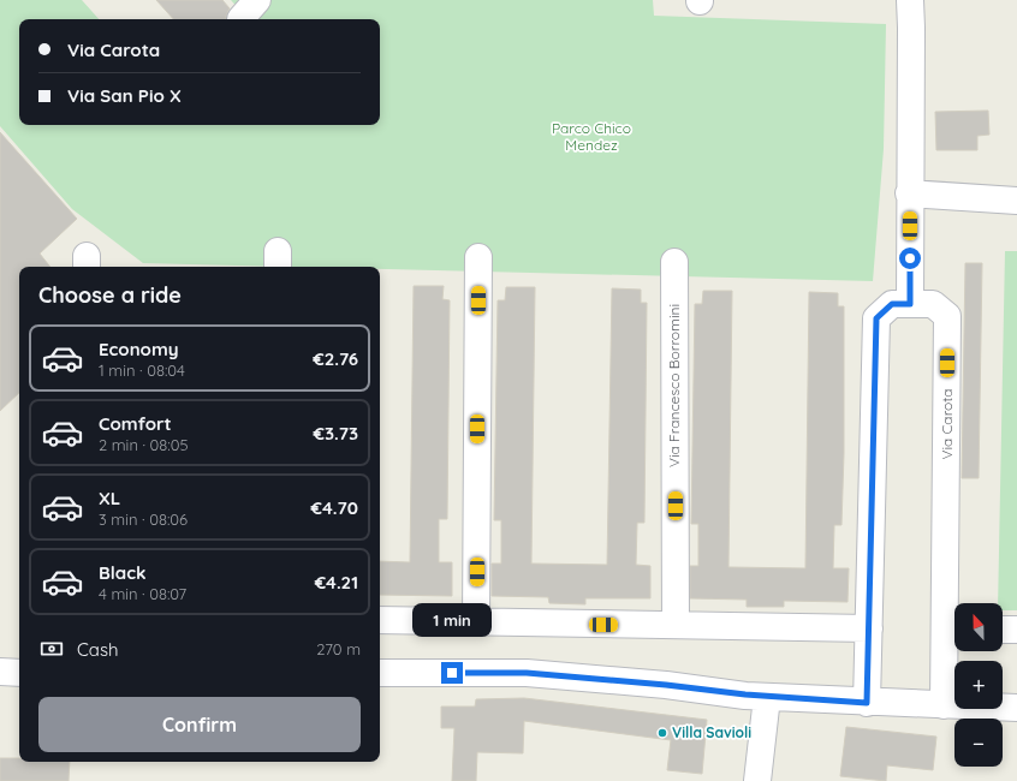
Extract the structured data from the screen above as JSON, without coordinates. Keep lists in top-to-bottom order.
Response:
{
  "streets": {
    "street": ["Via Francesco Borromini", "Via Carota"]
  },
  "parks": ["Parco Chico Mendez"],
  "places": ["Villa Savioli"],
  "north": "top",
  "page": {
    "banner": ["Via Carota", "Via San Pio X"],
    "heading": "Choose a ride",
    "list": [
      {
        "name": "Economy",
        "note": "1 min · 08:04",
        "value": "€2.76"
      },
      {
        "name": "Comfort",
        "note": "2 min · 08:05",
        "value": "€3.73"
      },
      {
        "name": "XL",
        "note": "3 min · 08:06",
        "value": "€4.70"
      },
      {
        "name": "Black",
        "note": "4 min · 08:07",
        "value": "€4.21"
      }
    ],
    "map_buttons": ["+", "−"],
    "bubble": "1 min",
    "pay": ["Cash", "270 m"],
    "buttons": "Confirm"
  }
}
